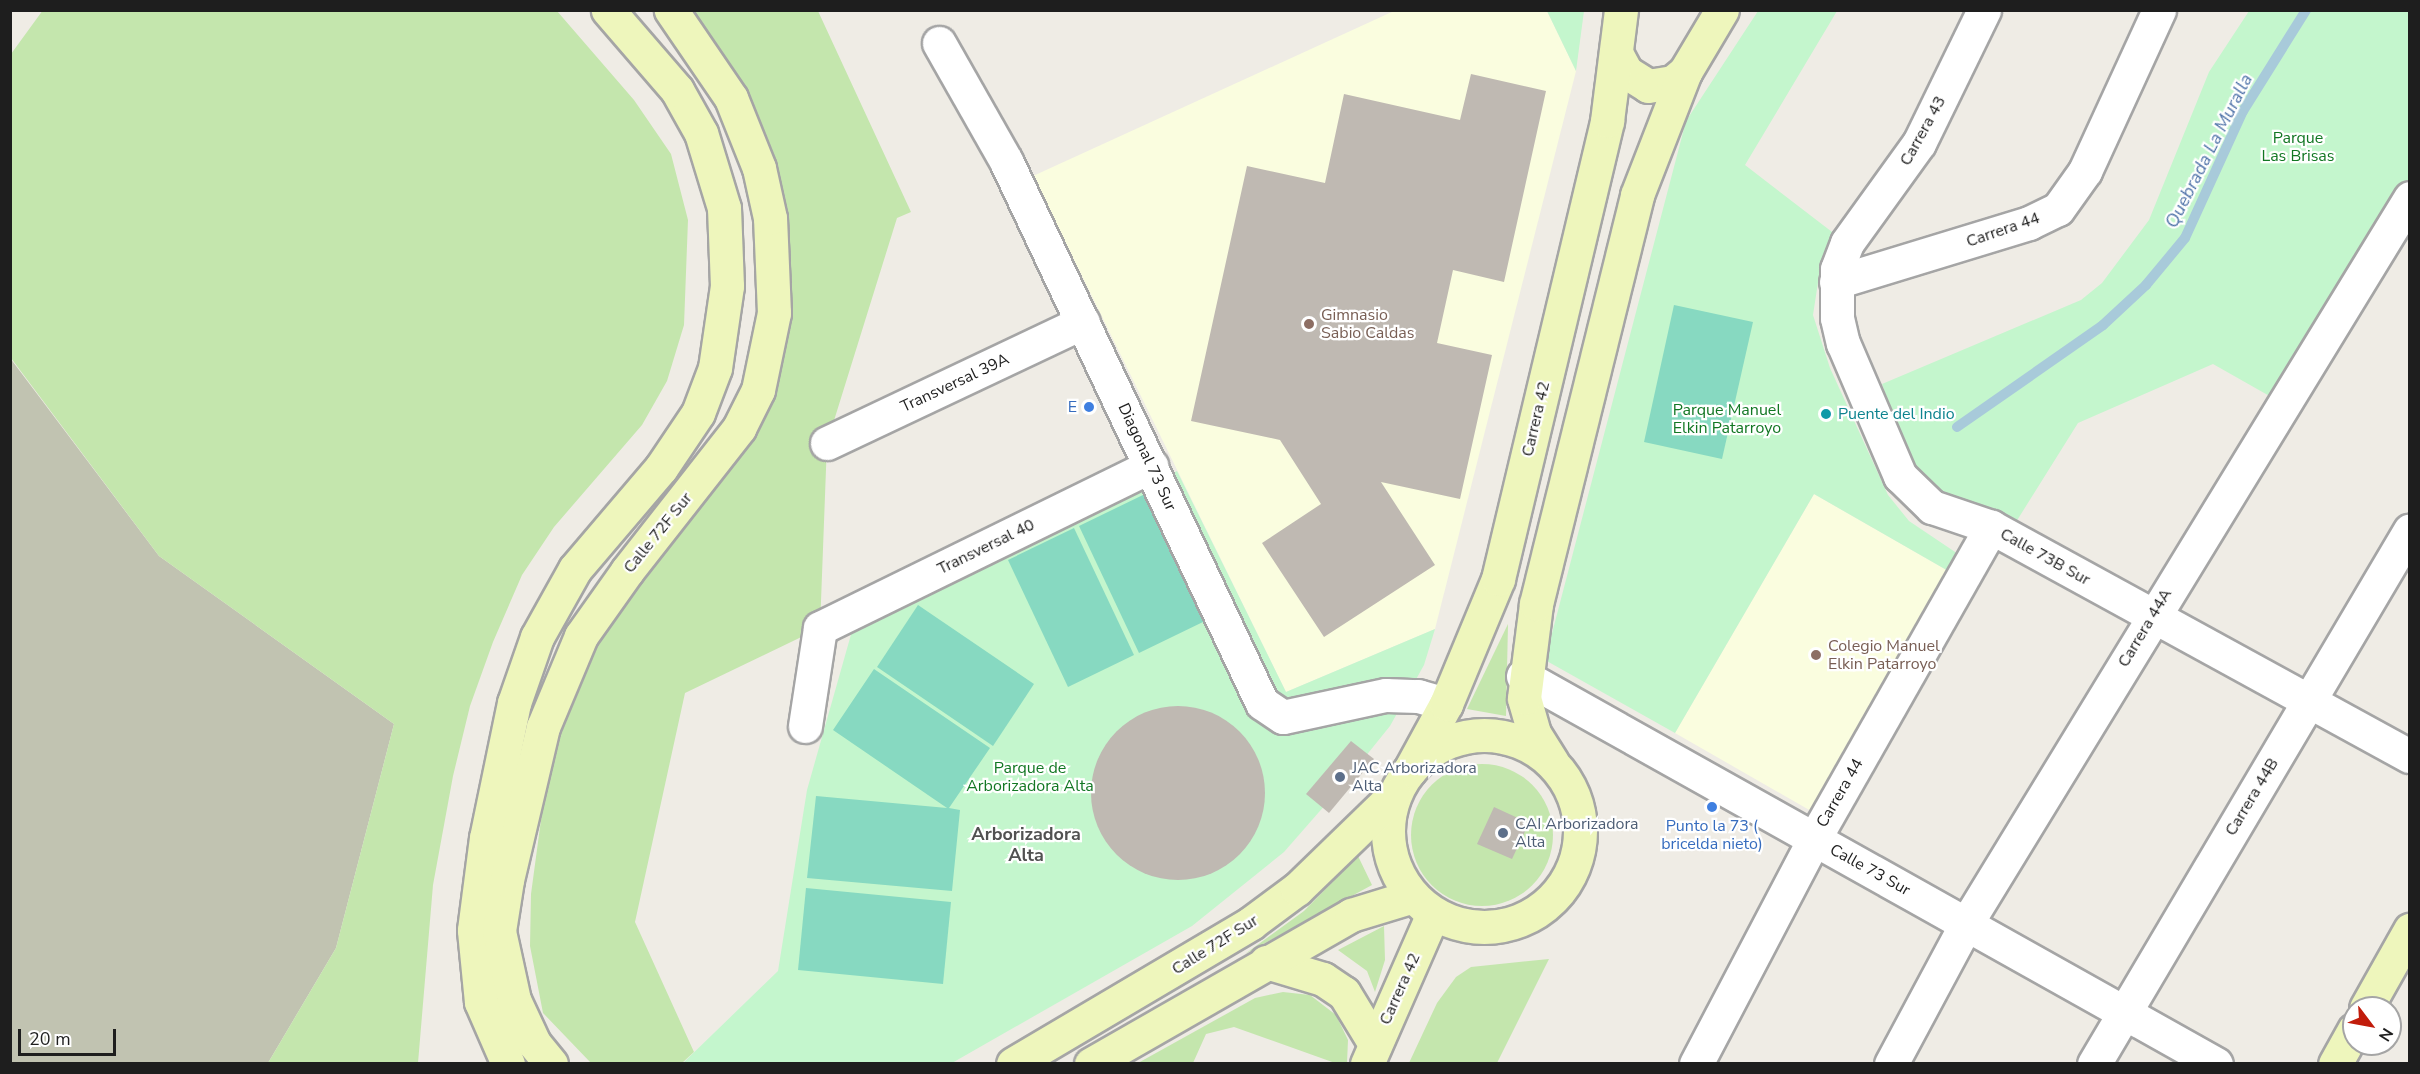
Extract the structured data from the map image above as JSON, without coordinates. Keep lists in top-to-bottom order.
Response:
{
  "streets": {
    "street": [
      "Carrera 43",
      "Carrera 44",
      "Transversal 39A",
      "Carrera 42",
      "Diagonal 73 Sur",
      "Calle 72F Sur",
      "Transversal 40",
      "Calle 73B Sur",
      "Carrera 44A",
      "Carrera 44B",
      "Calle 73 Sur"
    ]
  },
  "crossings": [
    ["Carrera 43", "Calle 73B Sur"],
    ["Carrera 44", "Calle 73B Sur"],
    ["Carrera 44", "Calle 73 Sur"],
    ["Transversal 39A", "Diagonal 73 Sur"],
    ["Carrera 42", "Diagonal 73 Sur"],
    ["Carrera 42", "Calle 72F Sur"],
    ["Diagonal 73 Sur", "Transversal 40"],
    ["Calle 73B Sur", "Carrera 44A"],
    ["Calle 73B Sur", "Carrera 44B"],
    ["Carrera 44A", "Calle 73 Sur"],
    ["Carrera 44B", "Calle 73 Sur"]
  ],
  "districts": ["Arborizadora Alta"],
  "water": ["Quebrada La Muralla"],
  "parks": ["Parque Las Brisas", "Parque Manuel Elkin Patarroyo", "Parque de Arborizadora Alta"],
  "places": [
    "Gimnasio Sabio Caldas",
    "E",
    "Puente del Indio",
    "Colegio Manuel Elkin Patarroyo",
    "JAC Arborizadora Alta",
    "Punto la 73 ( bricelda nieto)",
    "CAI Arborizadora Alta"
  ],
  "scale_bar": "20 m",
  "north": "bottom right"
}
